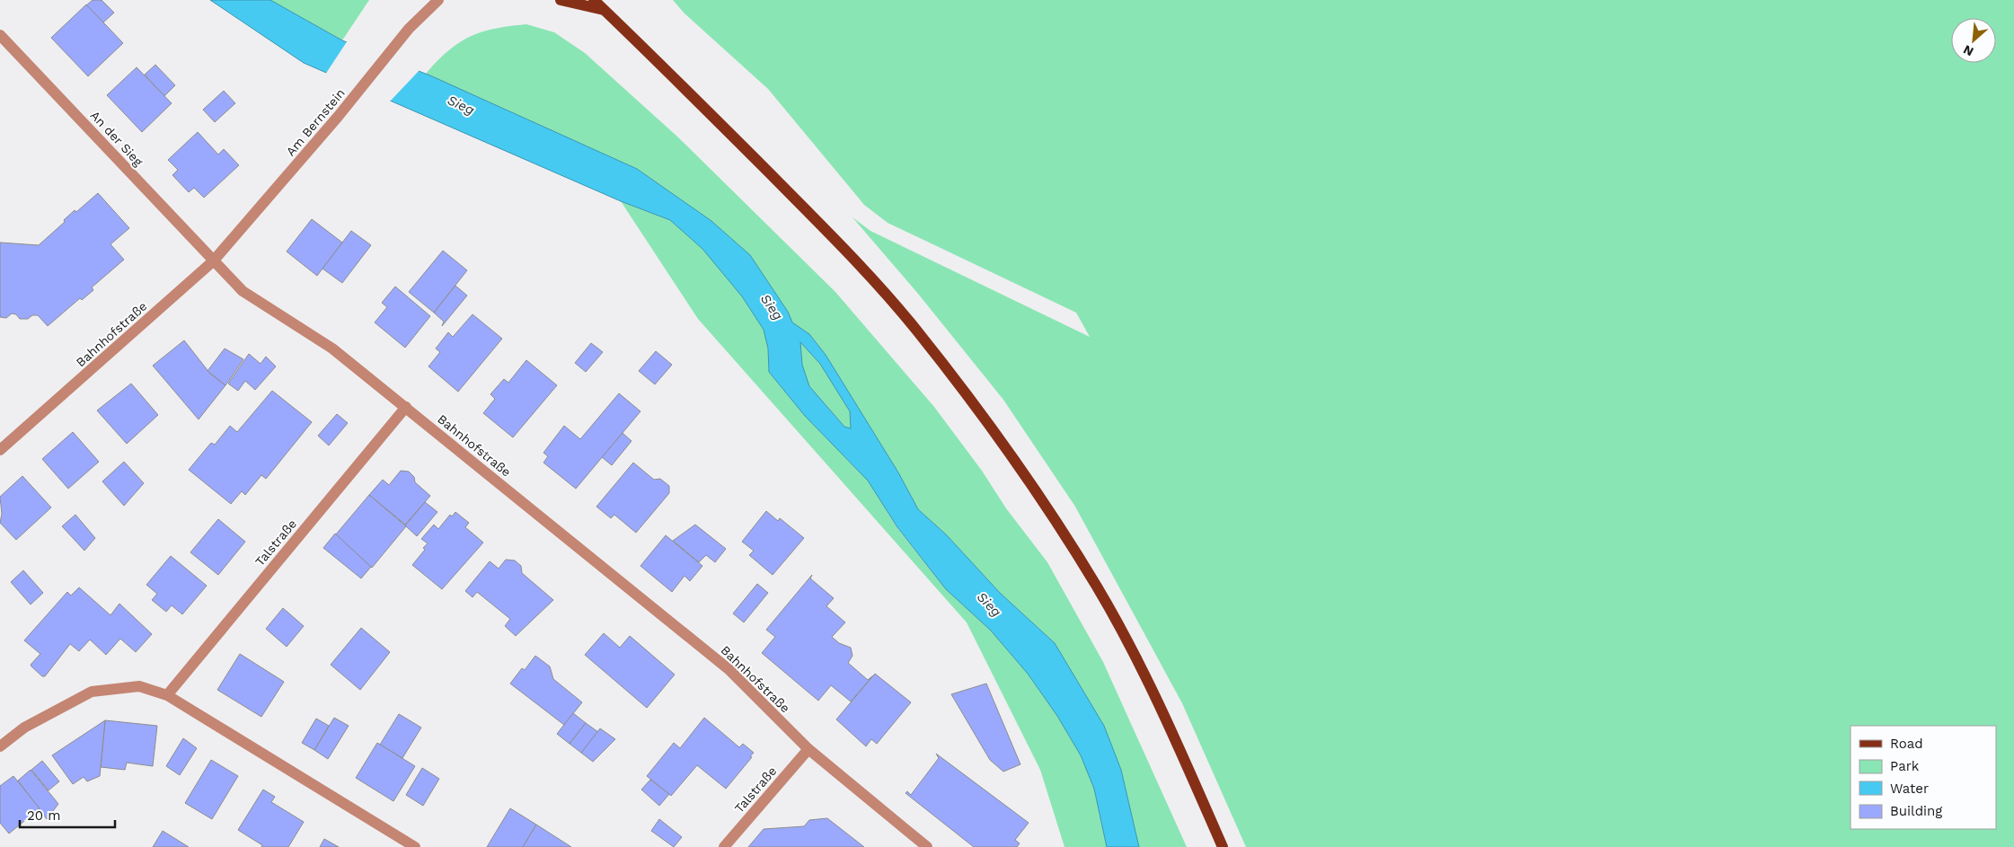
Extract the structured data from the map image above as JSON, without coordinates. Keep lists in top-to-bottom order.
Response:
{
  "streets": {
    "street": [
      "Am Bernstein",
      "An der Sieg",
      "Bahnhofstraße",
      "Talstraße"
    ]
  },
  "crossings": [
    ["Am Bernstein", "An der Sieg"],
    ["Am Bernstein", "Bahnhofstraße"],
    ["An der Sieg", "Bahnhofstraße"],
    ["Bahnhofstraße", "Talstraße"]
  ],
  "water": ["Sieg"],
  "legend": [
    "Road",
    "Park",
    "Water",
    "Building"
  ],
  "scale_bar": "20 m",
  "north": "bottom left"
}
